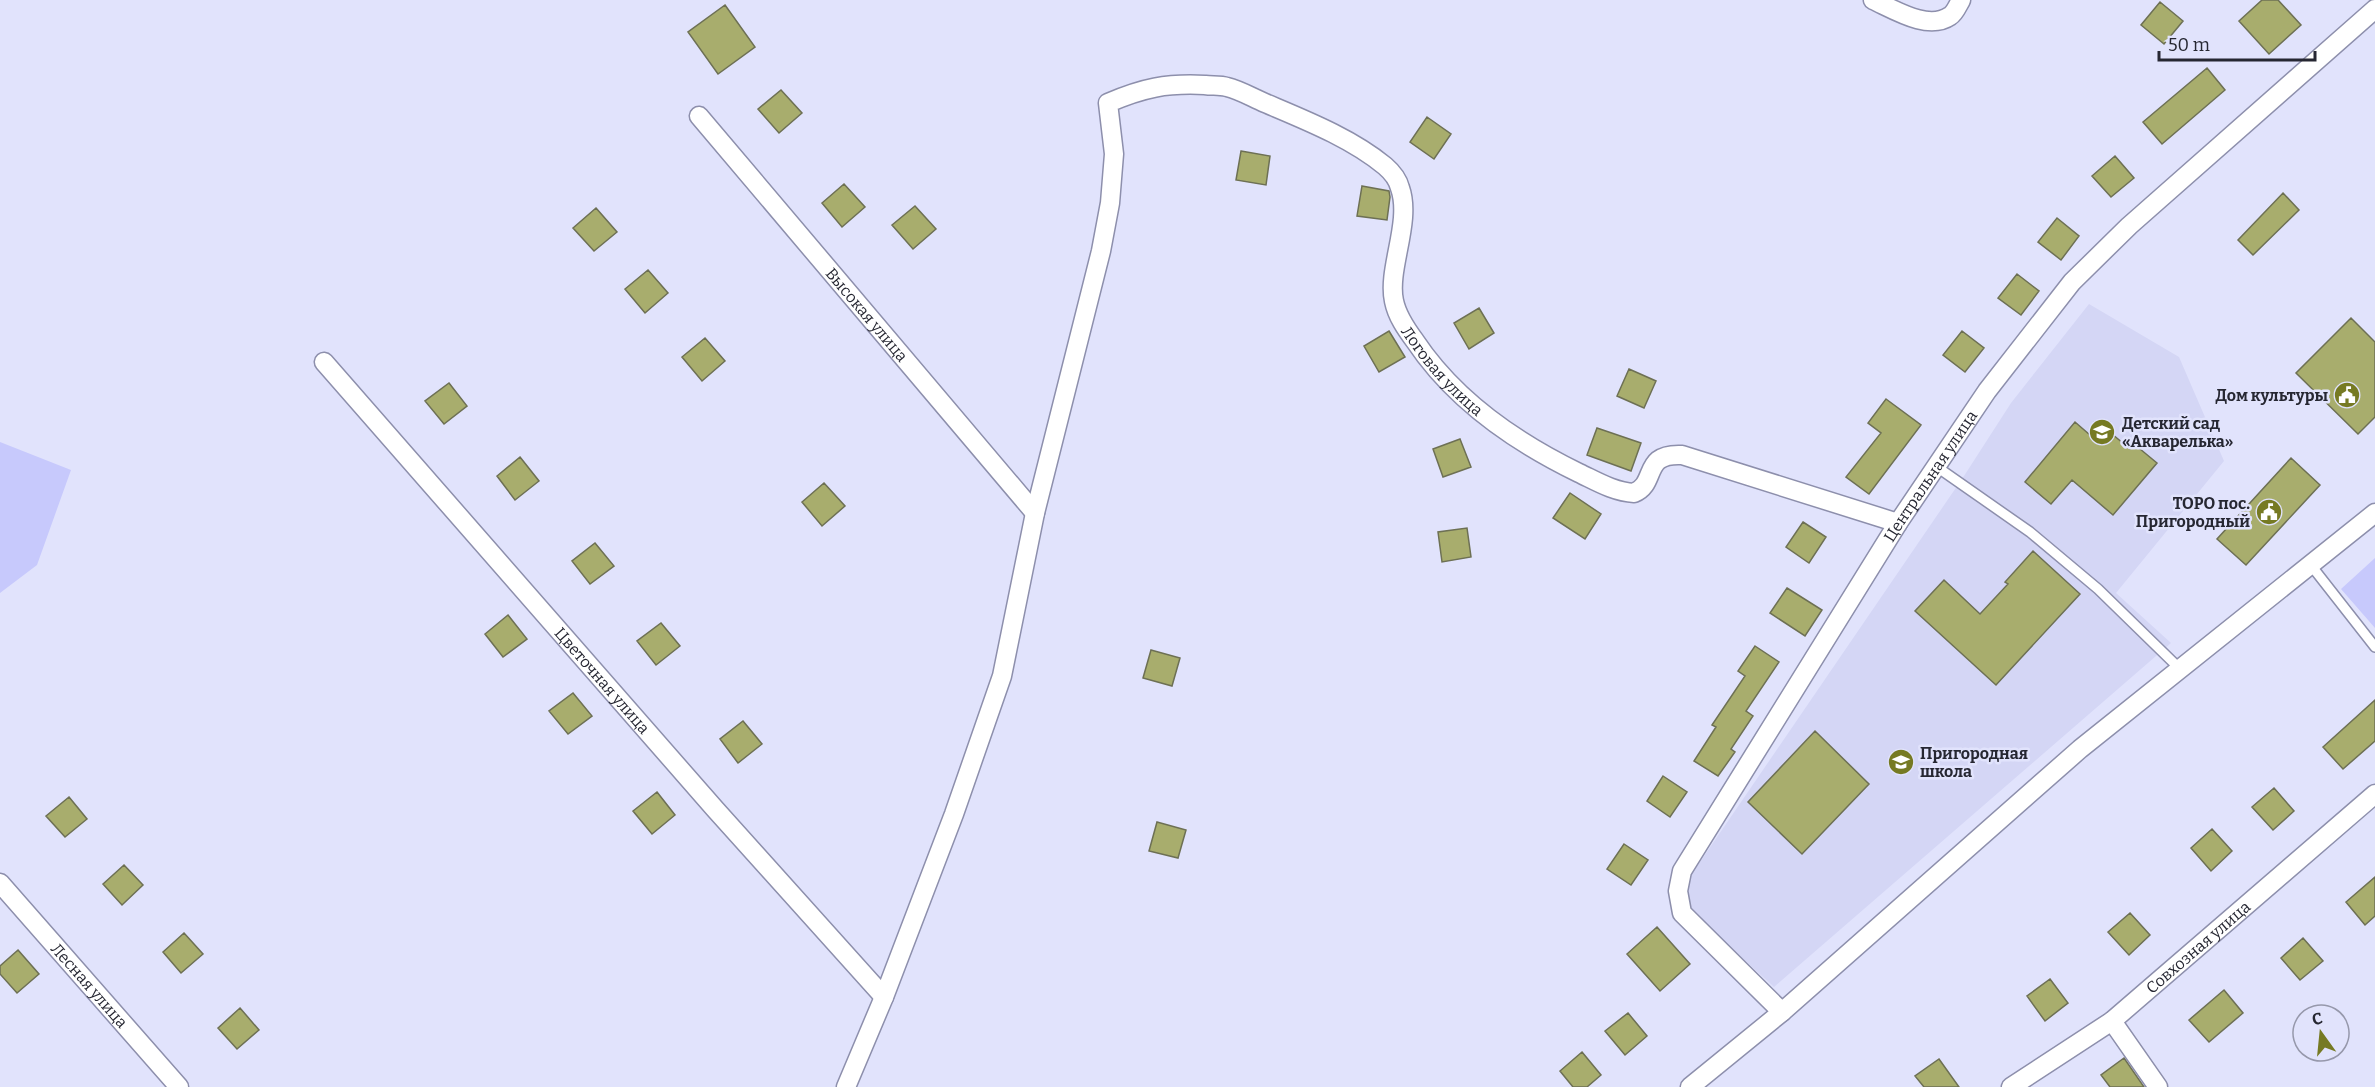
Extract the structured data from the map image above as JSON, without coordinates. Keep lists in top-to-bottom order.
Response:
{
  "streets": {
    "street": [
      "Высокая улица",
      "Логовая улица",
      "Центральная улица",
      "Цветочная улица",
      "Совхозная улица",
      "Лесная улица"
    ]
  },
  "crossings": [
    ["Высокая улица", "Логовая улица"],
    ["Логовая улица", "Центральная улица"]
  ],
  "places": {
    "public building": ["Дом культуры", "ТОРО пос. Пригородный"],
    "school or university": ["Детский сад «Акварелька»", "Пригородная школа"]
  },
  "scale_bar": "50 m",
  "north": "top"
}
